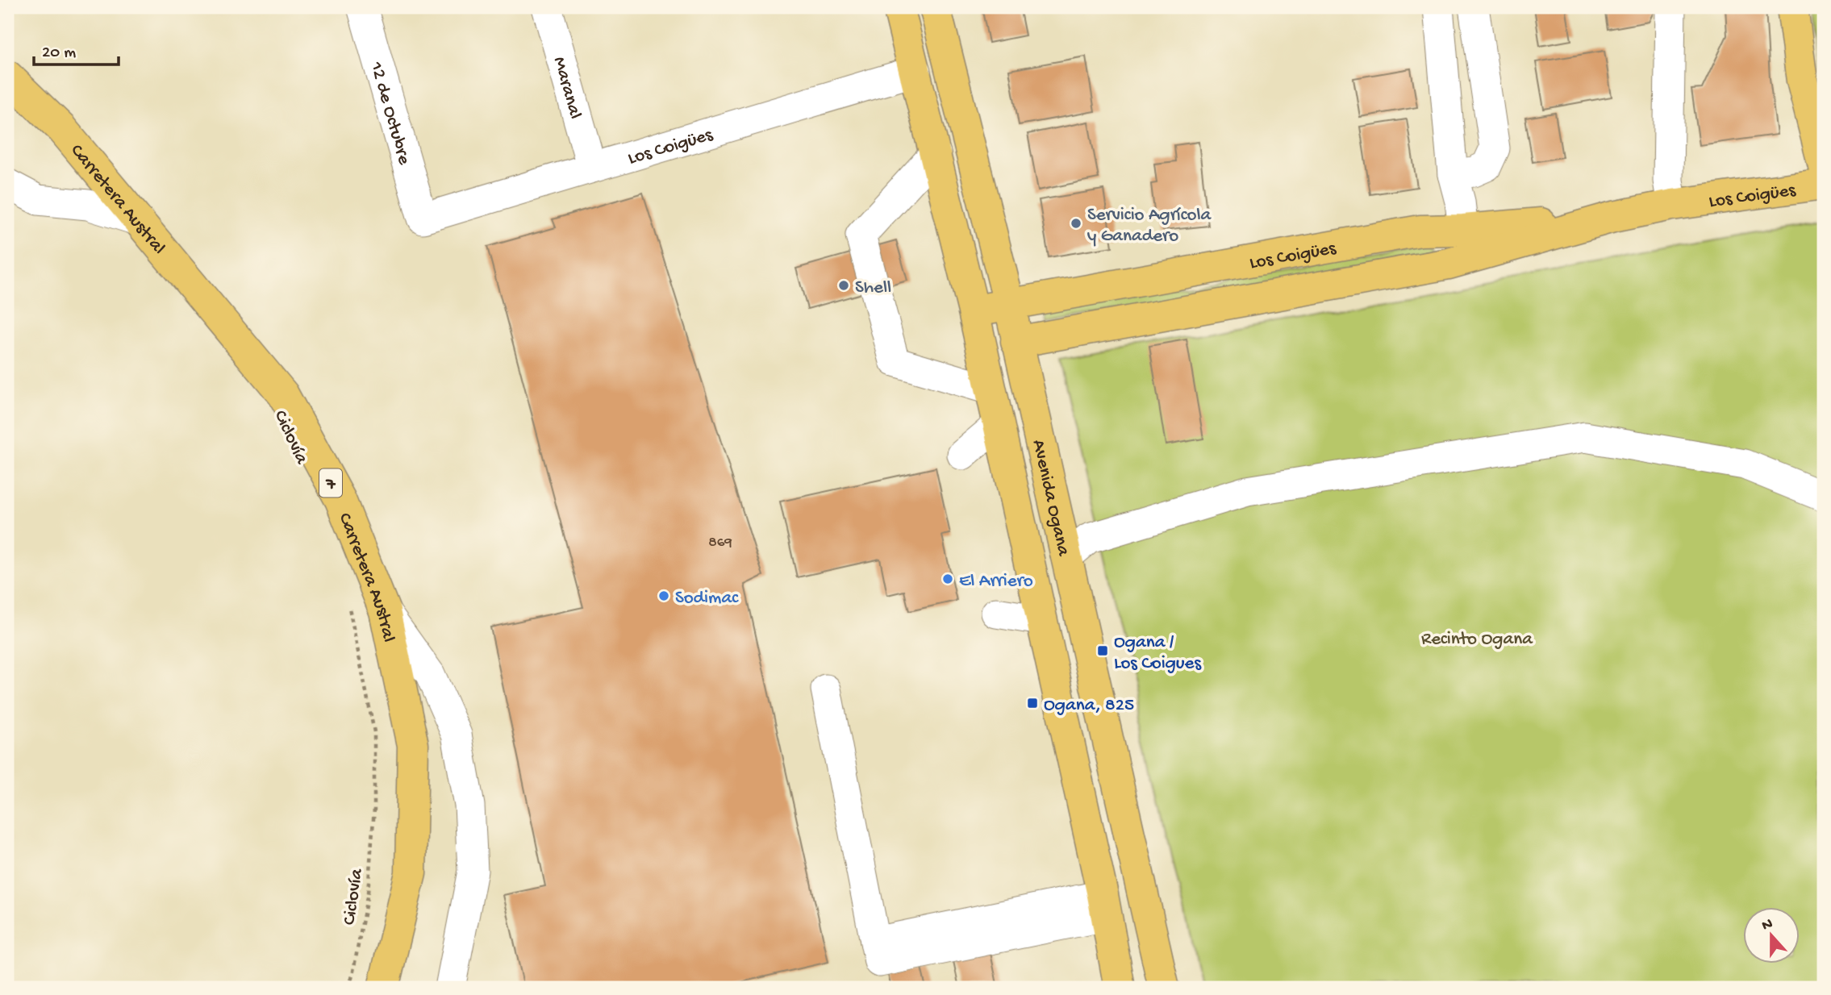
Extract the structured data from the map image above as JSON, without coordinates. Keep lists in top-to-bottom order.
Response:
{
  "streets": {
    "main road": [
      "Los Coigües",
      "Carretera Austral",
      "7",
      "Avenida Ogana"
    ],
    "street": ["Maranal", "12 de Octubre"],
    "path": ["Ciclovía"]
  },
  "crossings": [
    ["Maranal", "Los Coigües"],
    ["12 de Octubre", "Los Coigües"],
    ["Los Coigües", "Avenida Ogana"]
  ],
  "parks": ["Recinto Ogana"],
  "places": {
    "other": [
      "Servicio Agrícola y Ganadero",
      "Shell",
      "El Arriero",
      "Sodimac"
    ],
    "transit": ["Ogana / Los Coigues", "Ogana, 825"]
  },
  "house_numbers": ["869"],
  "scale_bar": "20 m",
  "north": "top"
}
